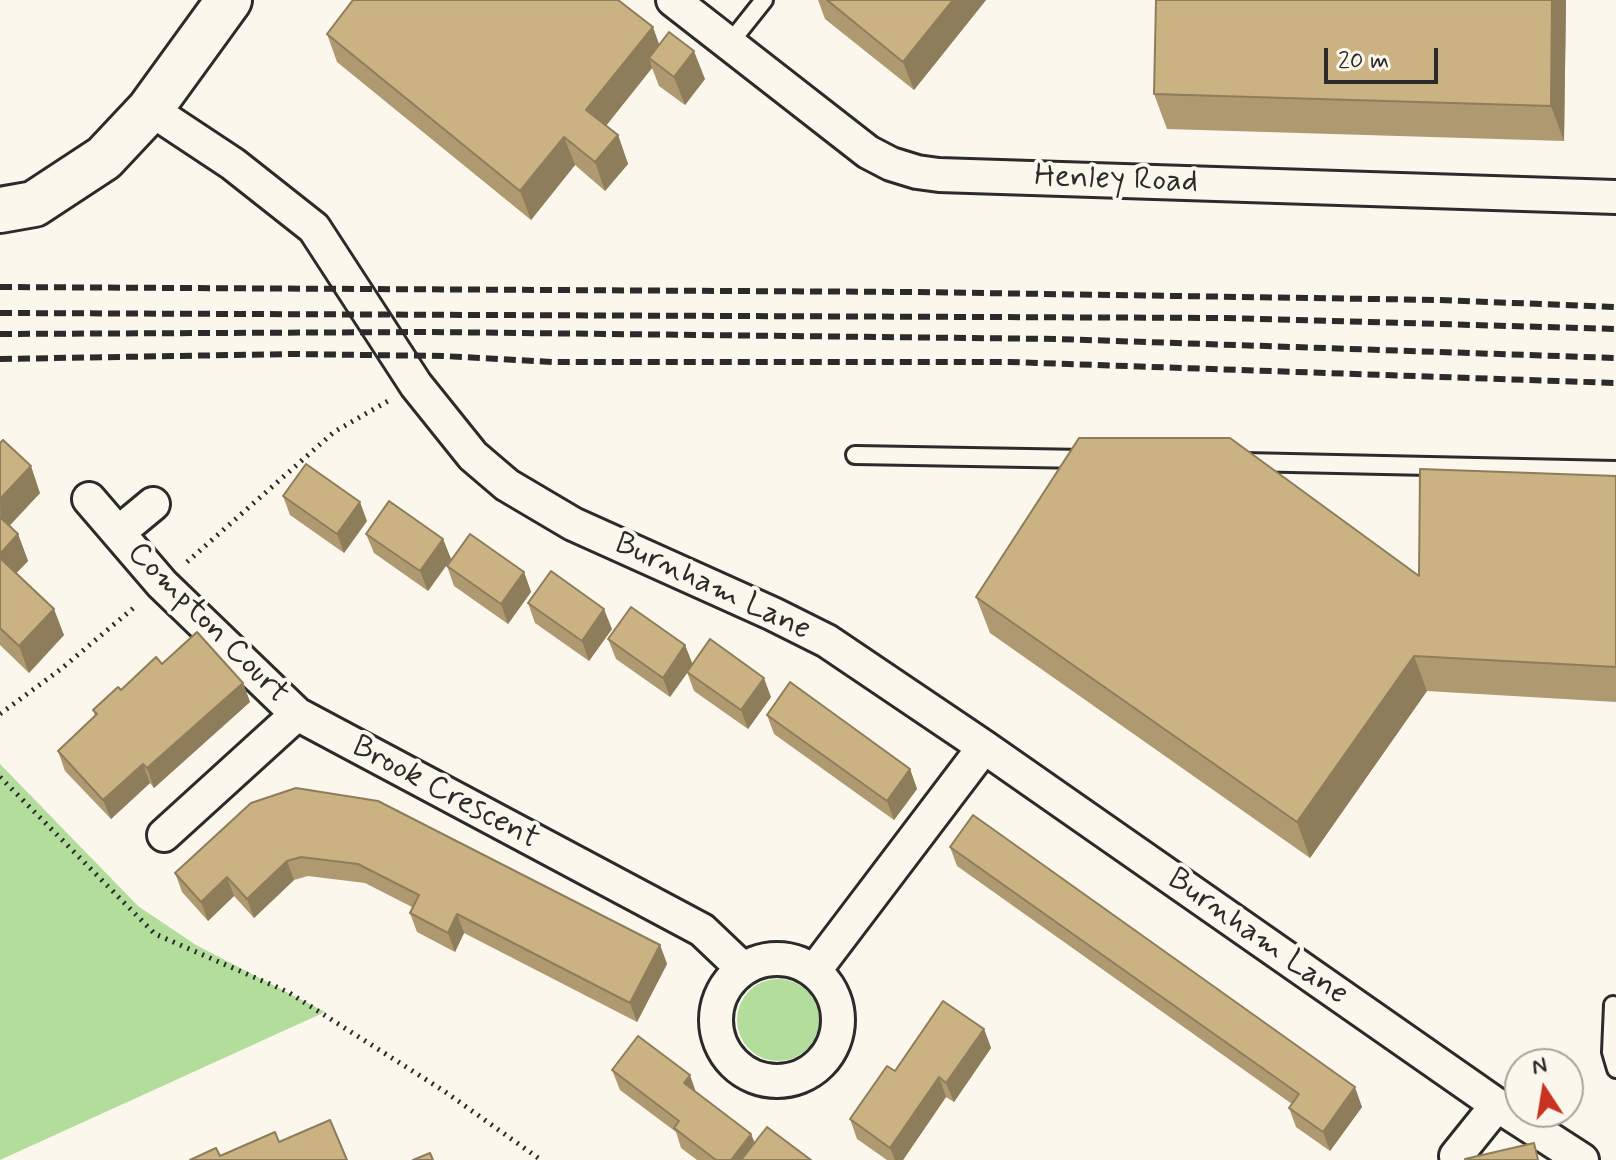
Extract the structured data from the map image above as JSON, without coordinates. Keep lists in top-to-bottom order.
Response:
{
  "streets": {
    "street": [
      "Henley Road",
      "Burnham Lane",
      "Compton Court",
      "Brook Crescent"
    ]
  },
  "crossings": [
    ["Compton Court", "Brook Crescent"]
  ],
  "scale_bar": "20 m",
  "north": "top"
}
